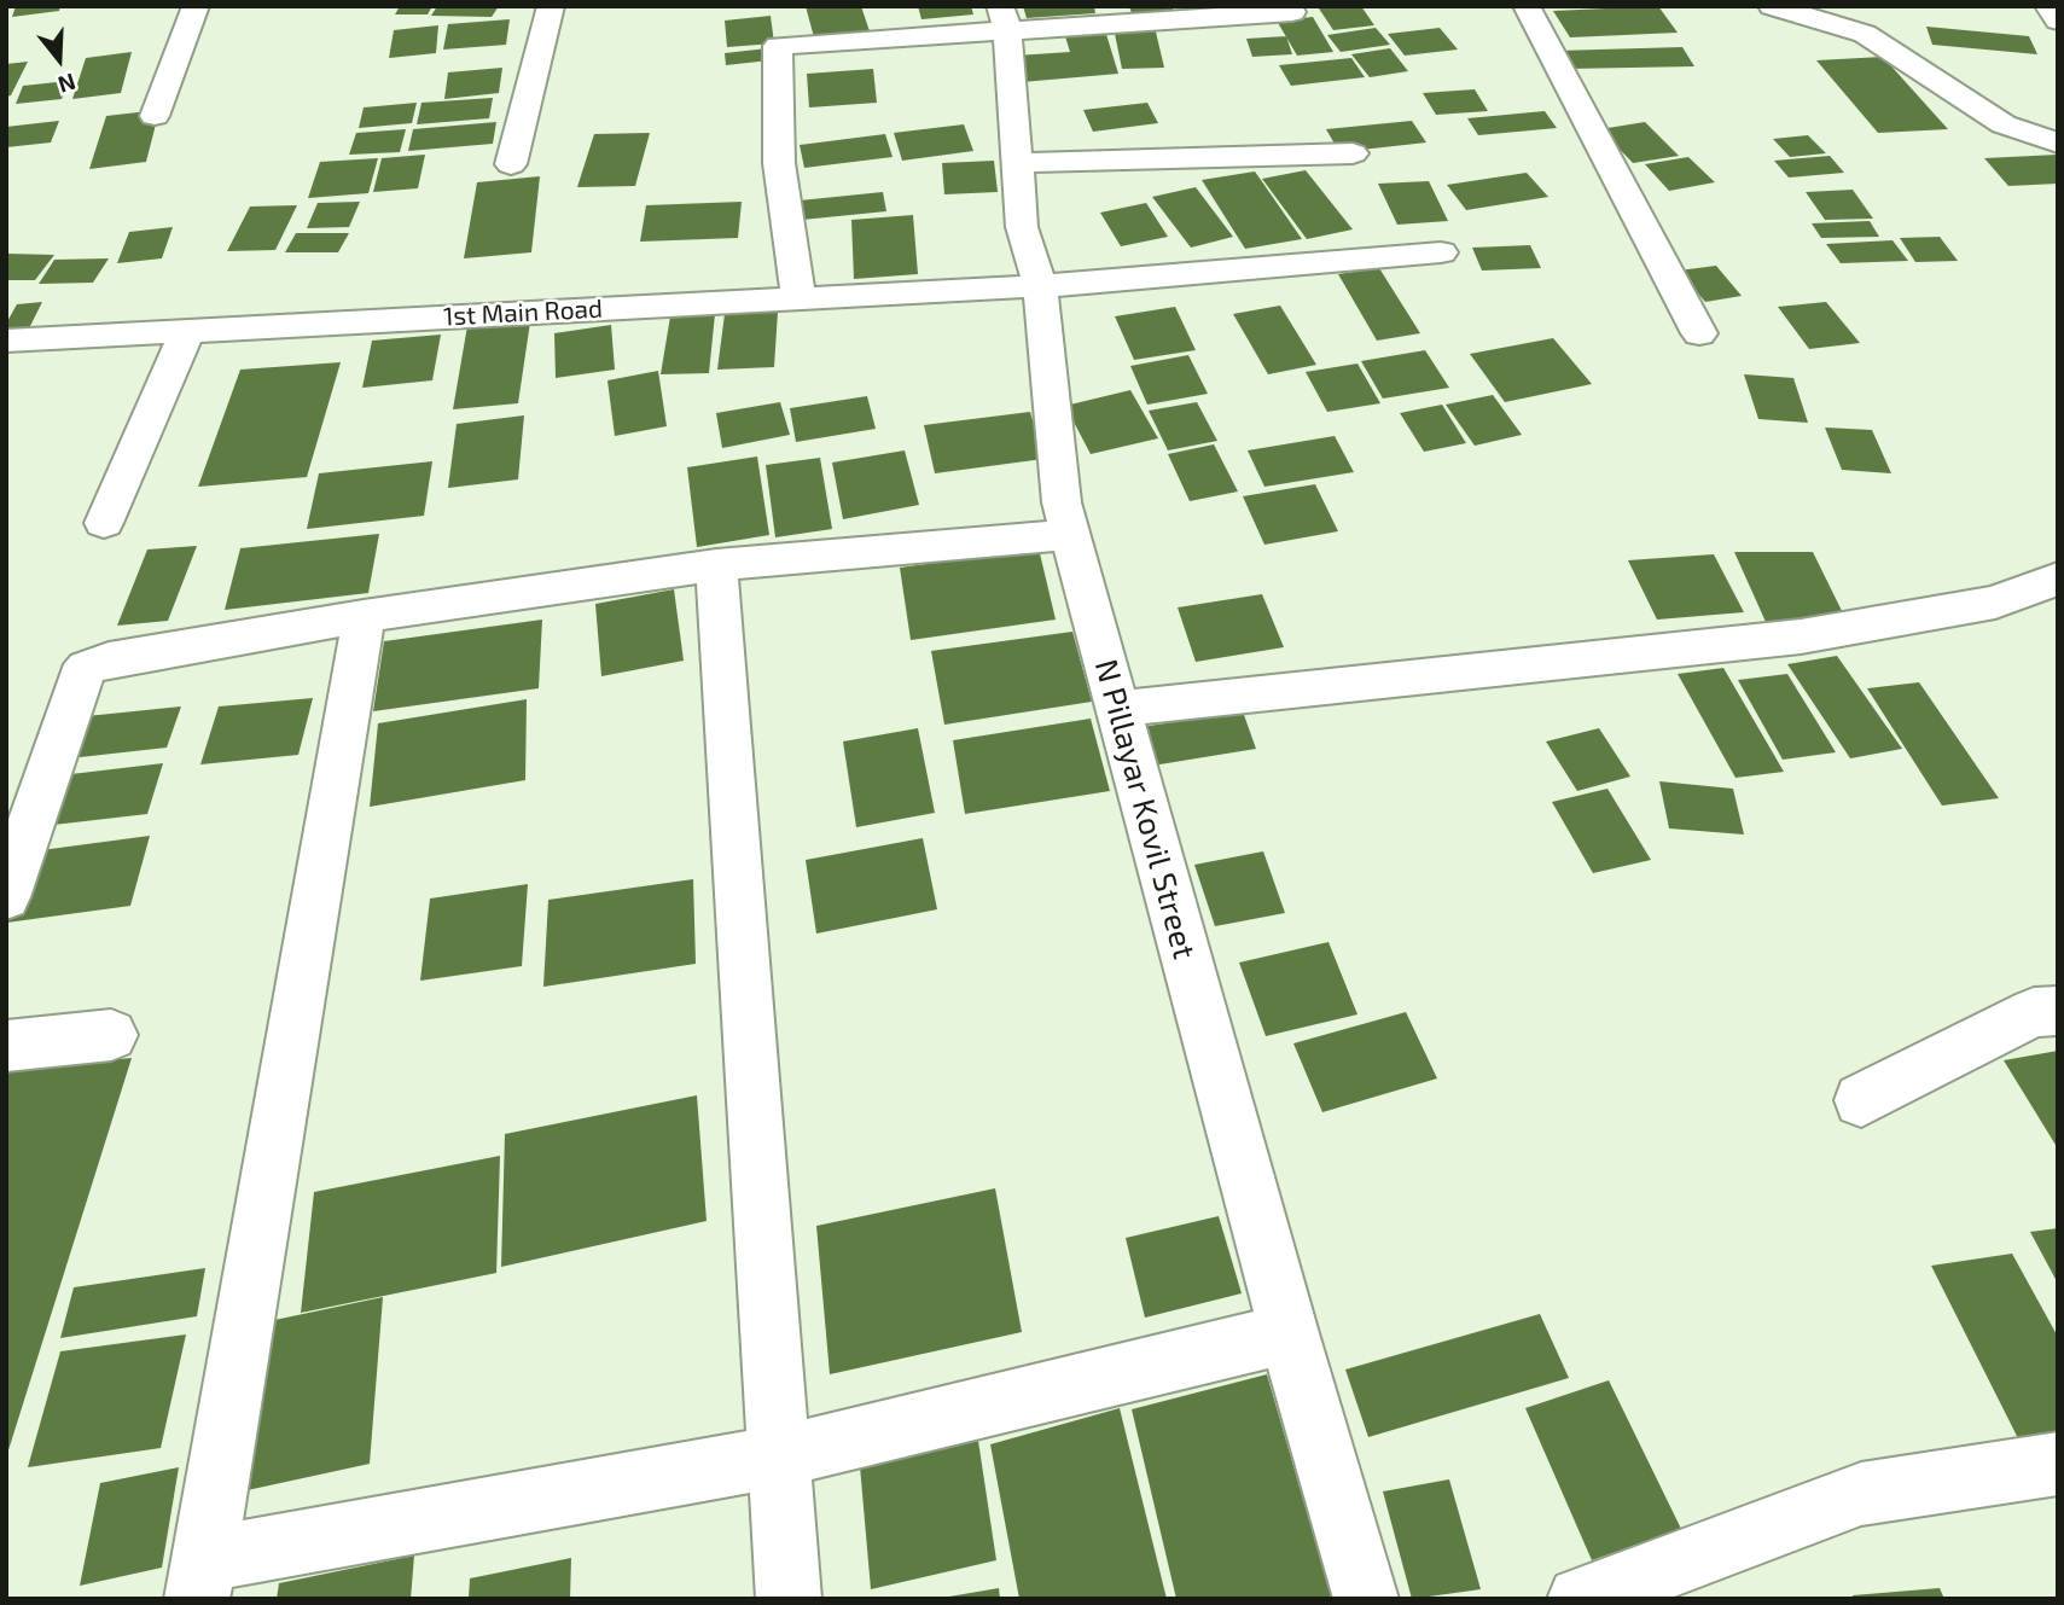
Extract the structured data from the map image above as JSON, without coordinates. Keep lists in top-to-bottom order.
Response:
{
  "streets": {
    "street": ["1st Main Road", "N Pillayar Kovil Street"]
  },
  "crossings": [
    ["1st Main Road", "N Pillayar Kovil Street"]
  ],
  "north": "bottom"
}
